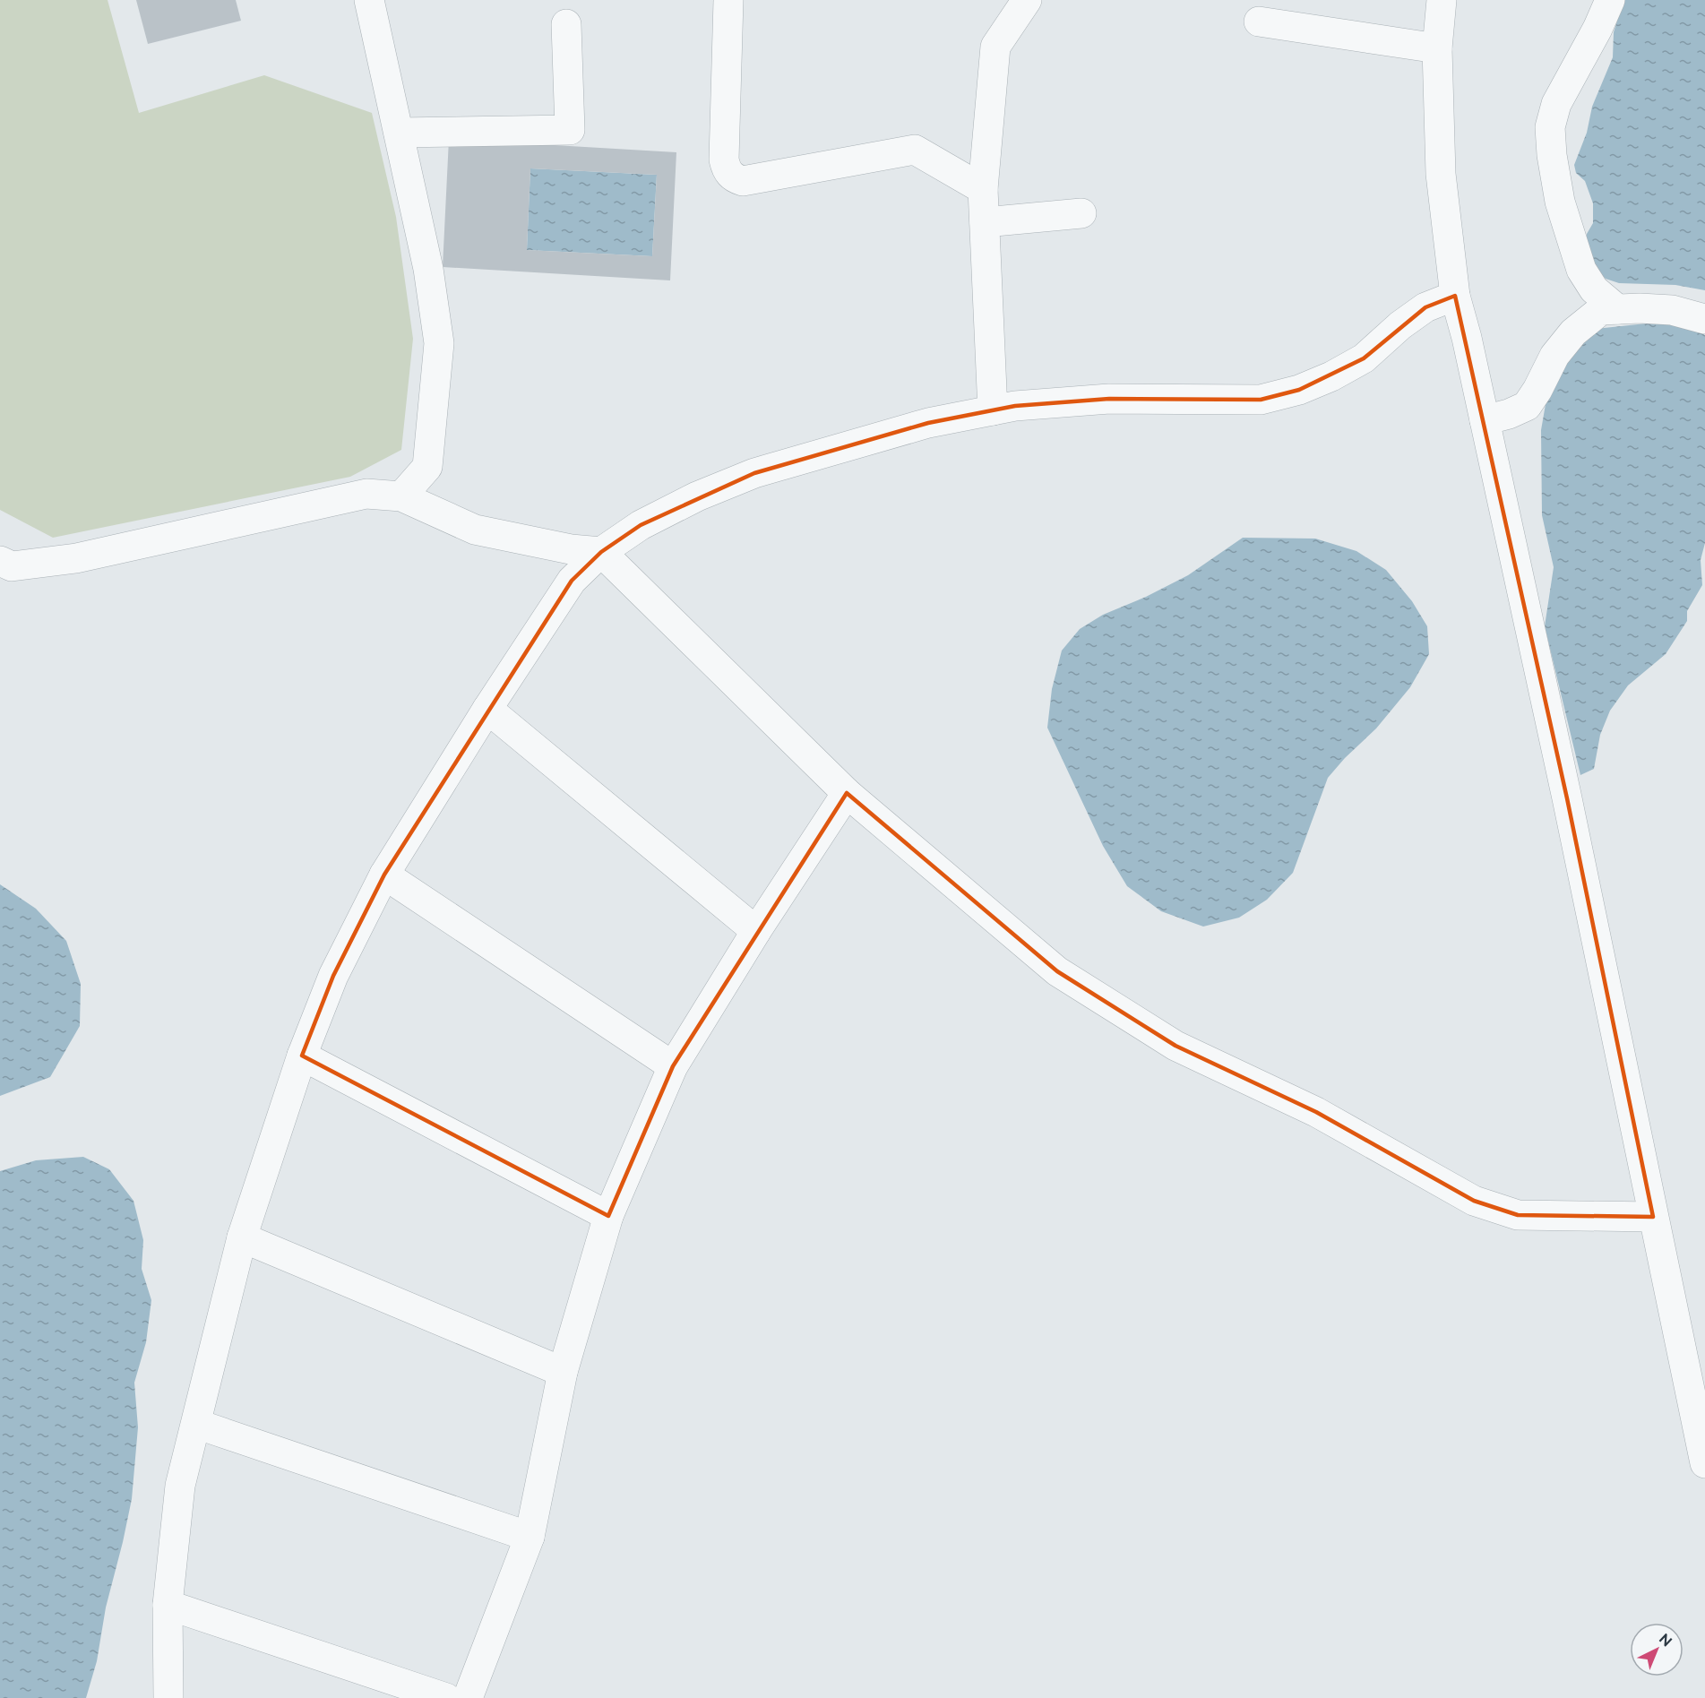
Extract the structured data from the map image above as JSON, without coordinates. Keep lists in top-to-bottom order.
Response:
{
  "north": "top right"
}
